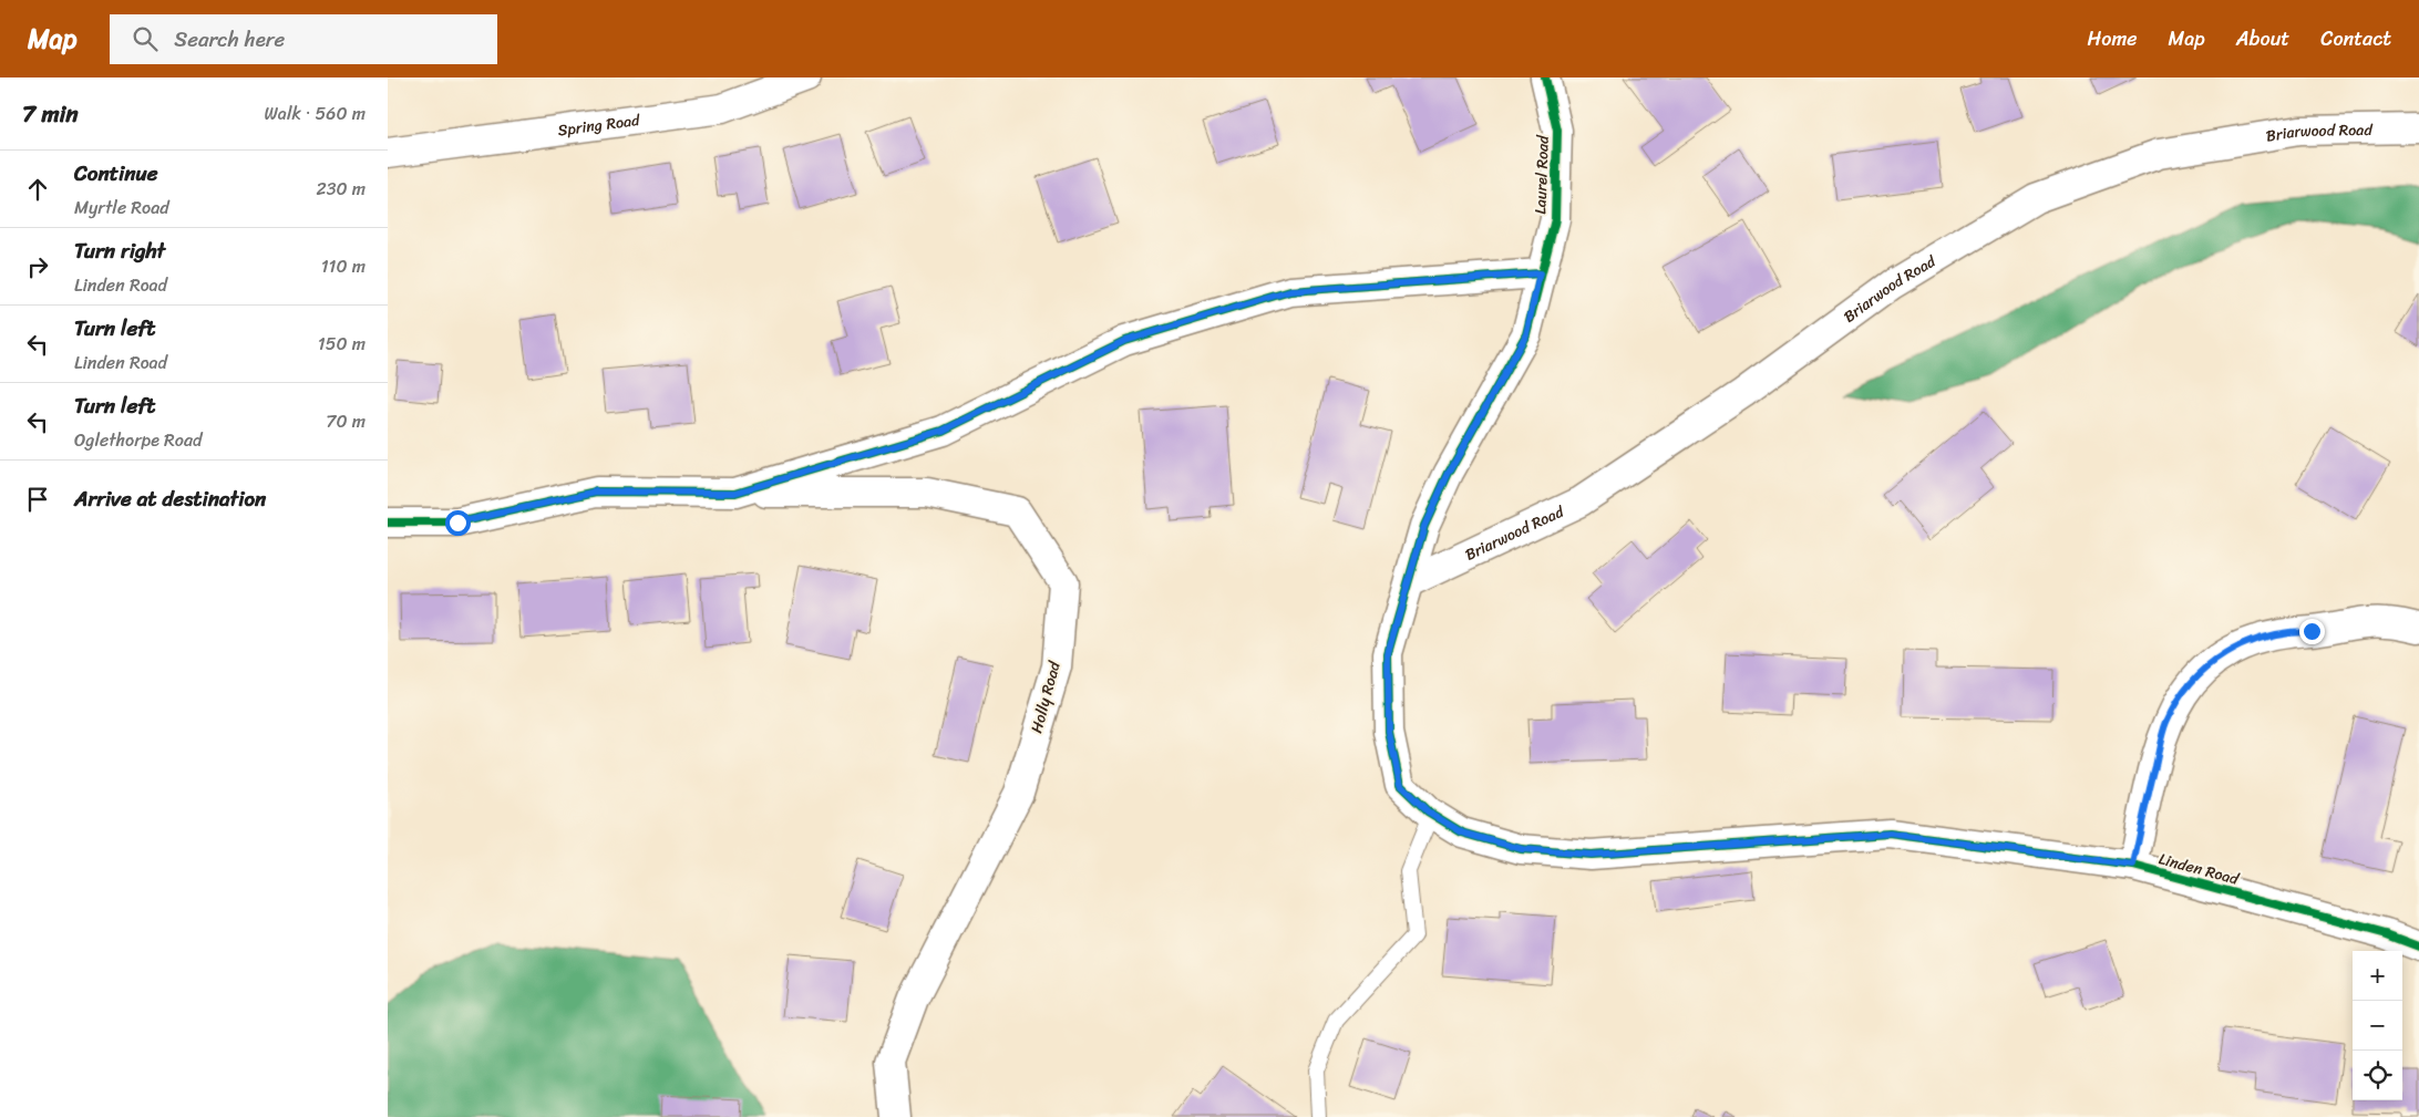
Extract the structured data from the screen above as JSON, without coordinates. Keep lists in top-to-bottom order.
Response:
{
  "streets": {
    "street": [
      "Spring Road",
      "Briarwood Road",
      "Laurel Road",
      "Holly Road",
      "Linden Road"
    ]
  },
  "crossings": [
    ["Briarwood Road", "Linden Road"],
    ["Laurel Road", "Linden Road"]
  ],
  "page": {
    "header": "Map",
    "search": "Search here",
    "nav": [
      "Home",
      "Map",
      "About",
      "Contact"
    ],
    "heading": ["7 min", "Walk · 560 m"],
    "list": [
      ["Continue", "Myrtle Road", "230 m"],
      ["Turn right", "Linden Road", "110 m"],
      ["Turn left", "Linden Road", "150 m"],
      ["Turn left", "Oglethorpe Road", "70 m"],
      "Arrive at destination"
    ],
    "map_buttons": ["+", "−"]
  }
}
